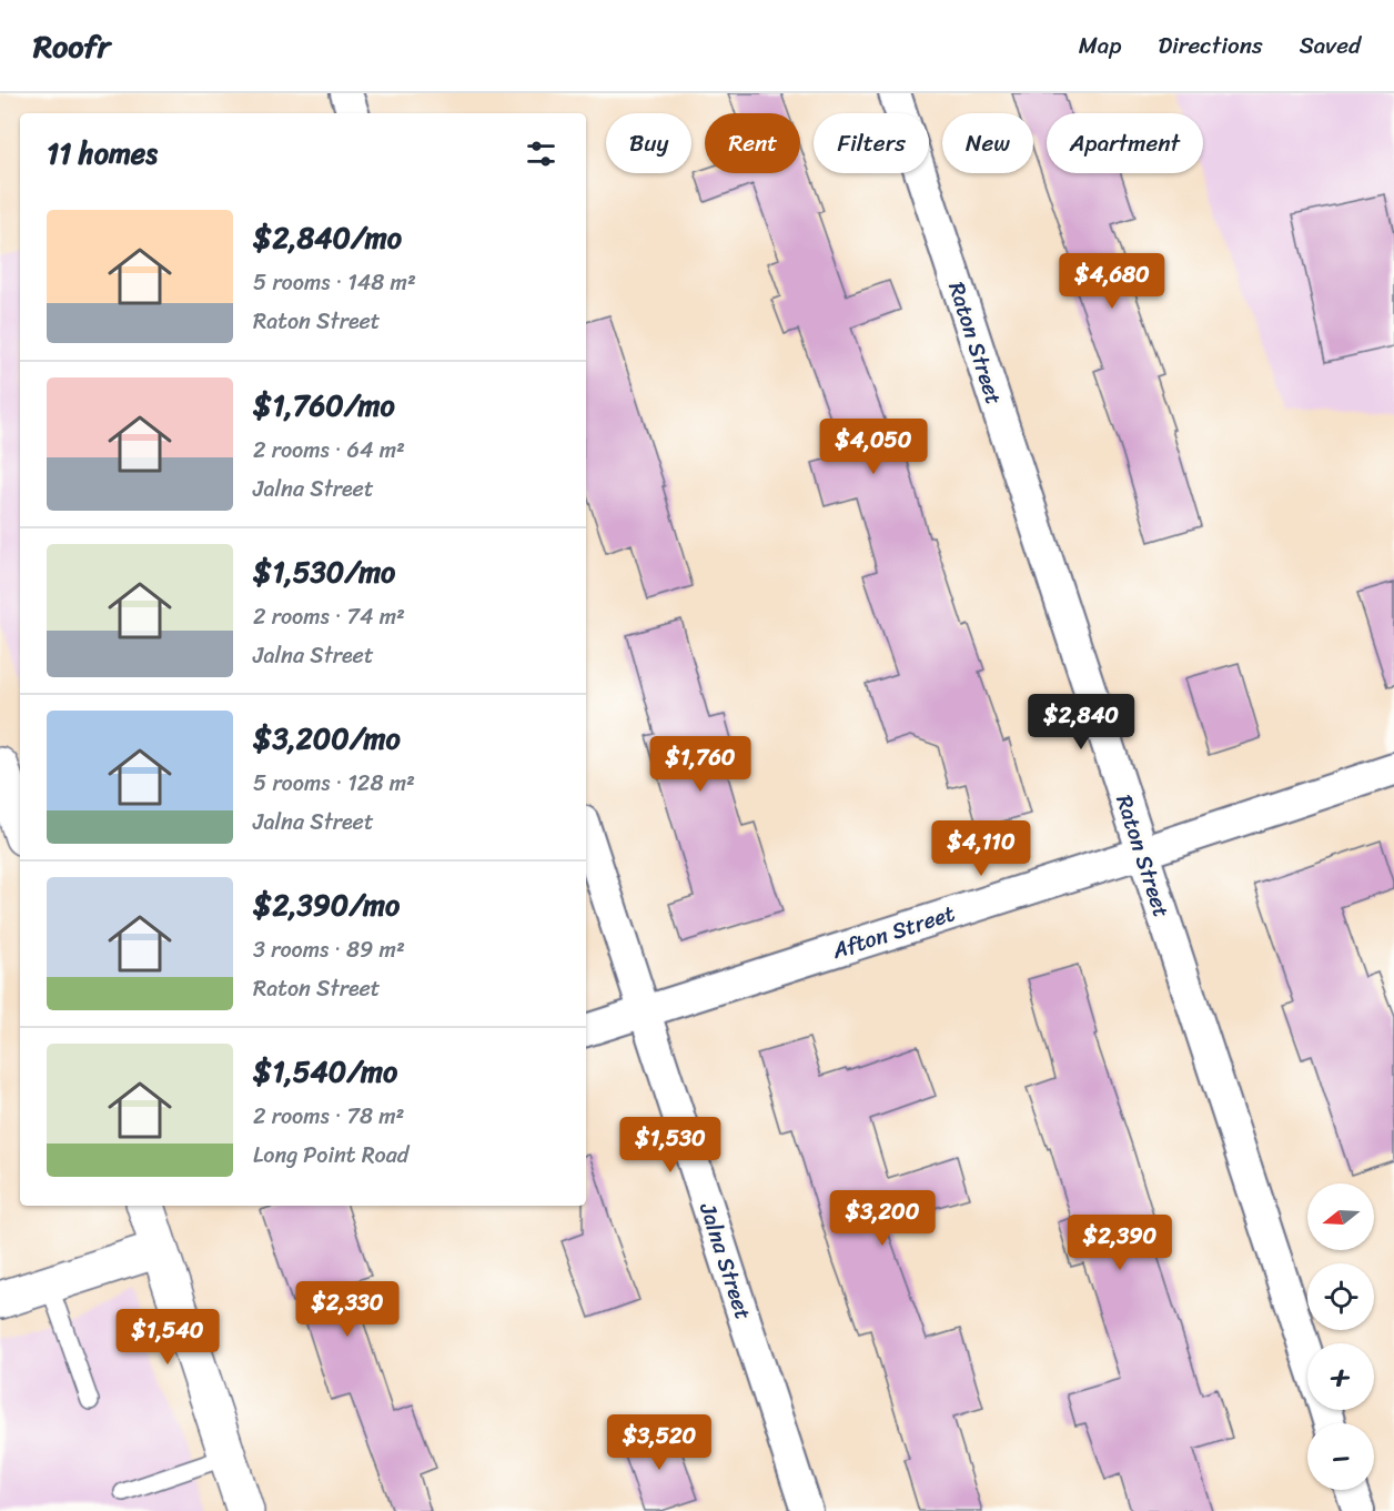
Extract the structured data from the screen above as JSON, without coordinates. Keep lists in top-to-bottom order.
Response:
{
  "streets": {
    "street": ["Raton Street", "Afton Street", "Jalna Street"]
  },
  "crossings": [
    ["Raton Street", "Afton Street"],
    ["Afton Street", "Jalna Street"]
  ],
  "north": "left",
  "page": {
    "header": "Roofr",
    "nav": ["Map", "Directions", "Saved"],
    "chip": [
      "Buy",
      "Rent",
      "Filters",
      "New",
      "Apartment"
    ],
    "heading": "11 homes",
    "list": [
      {
        "name": "$2,840/mo",
        "note": "5 rooms · 148 m² · Raton Street"
      },
      {
        "name": "$1,760/mo",
        "note": "2 rooms · 64 m² · Jalna Street"
      },
      {
        "name": "$1,530/mo",
        "note": "2 rooms · 74 m² · Jalna Street"
      },
      {
        "name": "$3,200/mo",
        "note": "5 rooms · 128 m² · Jalna Street"
      },
      {
        "name": "$2,390/mo",
        "note": "3 rooms · 89 m² · Raton Street"
      },
      {
        "name": "$1,540/mo",
        "note": "2 rooms · 78 m² · Long Point Road"
      }
    ],
    "price": [
      "$4,680",
      "$4,050",
      "$2,840",
      "$1,760",
      "$4,110",
      "$1,530",
      "$3,200",
      "$2,390",
      "$2,330",
      "$1,540",
      "$3,520"
    ],
    "map_buttons": ["+", "−"]
  }
}
